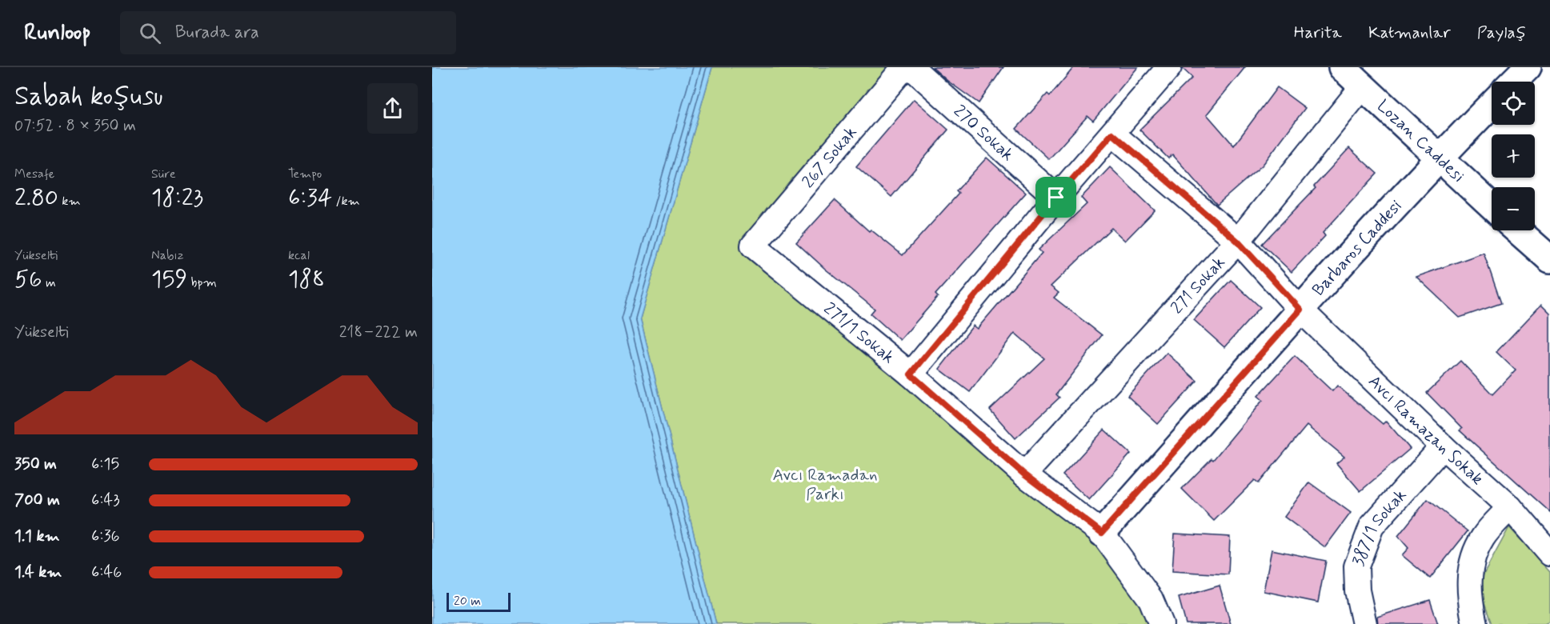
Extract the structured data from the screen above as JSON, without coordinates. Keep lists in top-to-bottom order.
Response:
{
  "streets": {
    "street": [
      "270 Sokak",
      "Lozan Caddesi",
      "267 Sokak",
      "Barbaros Caddesi",
      "271 Sokak",
      "271/1 Sokak",
      "Avcı Ramazan Sokak",
      "387/1 Sokak"
    ]
  },
  "crossings": [
    ["Lozan Caddesi", "Barbaros Caddesi"],
    ["Lozan Caddesi", "271 Sokak"],
    ["267 Sokak", "271/1 Sokak"],
    ["Barbaros Caddesi", "271/1 Sokak"],
    ["Barbaros Caddesi", "Avcı Ramazan Sokak"],
    ["271 Sokak", "271/1 Sokak"],
    ["271 Sokak", "Avcı Ramazan Sokak"],
    ["Avcı Ramazan Sokak", "387/1 Sokak"]
  ],
  "parks": ["Avcı Ramadan Parkı"],
  "scale_bar": "20 m",
  "page": {
    "header": "Runloop",
    "search": "Burada ara",
    "nav": ["Harita", "Katmanlar", "Paylaş"],
    "heading": ["Sabah koşusu", "07:52 · 8 × 350 m"],
    "map_buttons": ["+", "−"],
    "stats": [
      ["Mesafe", "2.80 km"],
      ["Süre", "18:23"],
      ["Tempo", "6:34 /km"],
      ["Yükselti", "56 m"],
      ["Nabız", "159 bpm"],
      ["kcal", "188"]
    ],
    "chart": ["Yükselti", "218–222 m"],
    "list": [
      {
        "name": "350 m",
        "note": "6:15"
      },
      {
        "name": "700 m",
        "note": "6:43"
      },
      {
        "name": "1.1 km",
        "note": "6:36"
      },
      {
        "name": "1.4 km",
        "note": "6:46"
      }
    ],
    "scale": "20 m"
  }
}
